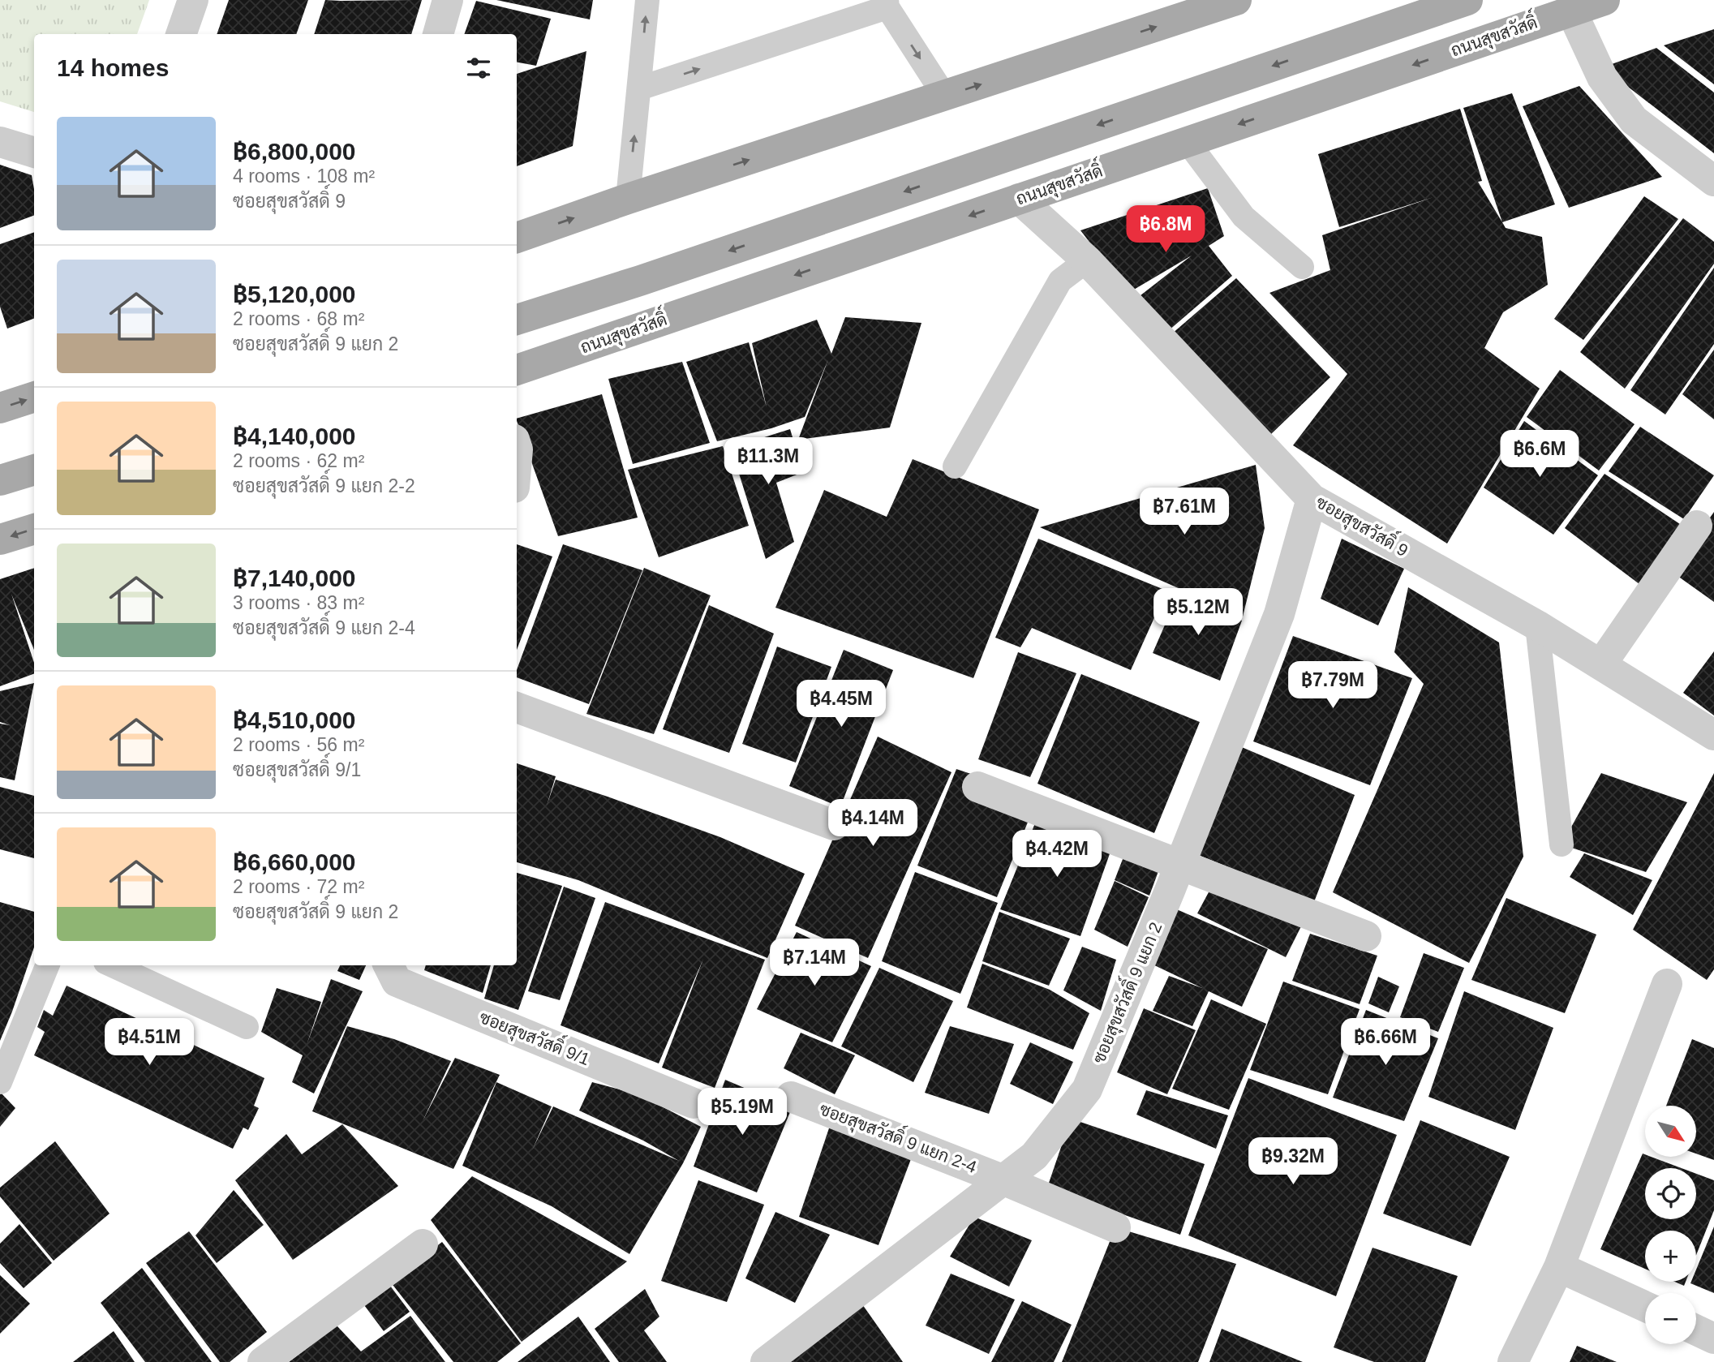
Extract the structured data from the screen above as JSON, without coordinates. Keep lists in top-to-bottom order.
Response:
{
  "streets": {
    "main road": ["ถนนสุขสวัสดิ์"],
    "street": [
      "ซอยสุขสวัสดิ์ 9",
      "ซอยสุขสวัสดิ์ 9 แยก 2",
      "ซอยสุขสวัสดิ์ 9/1",
      "ซอยสุขสวัสดิ์ 9 แยก 2-4"
    ]
  },
  "crossings": [
    ["ถนนสุขสวัสดิ์", "ซอยสุขสวัสดิ์ 9"],
    ["ซอยสุขสวัสดิ์ 9", "ซอยสุขสวัสดิ์ 9 แยก 2"],
    ["ซอยสุขสวัสดิ์ 9 แยก 2", "ซอยสุขสวัสดิ์ 9 แยก 2-4"]
  ],
  "north": "bottom right",
  "page": {
    "heading": "14 homes",
    "list": [
      {
        "name": "฿6,800,000",
        "note": "4 rooms · 108 m² · ซอยสุขสวัสดิ์ 9"
      },
      {
        "name": "฿5,120,000",
        "note": "2 rooms · 68 m² · ซอยสุขสวัสดิ์ 9 แยก 2"
      },
      {
        "name": "฿4,140,000",
        "note": "2 rooms · 62 m² · ซอยสุขสวัสดิ์ 9 แยก 2-2"
      },
      {
        "name": "฿7,140,000",
        "note": "3 rooms · 83 m² · ซอยสุขสวัสดิ์ 9 แยก 2-4"
      },
      {
        "name": "฿4,510,000",
        "note": "2 rooms · 56 m² · ซอยสุขสวัสดิ์ 9/1"
      },
      {
        "name": "฿6,660,000",
        "note": "2 rooms · 72 m² · ซอยสุขสวัสดิ์ 9 แยก 2"
      }
    ],
    "price": [
      "฿6.8M",
      "฿6.6M",
      "฿11.3M",
      "฿7.61M",
      "฿5.12M",
      "฿7.79M",
      "฿4.45M",
      "฿4.14M",
      "฿4.42M",
      "฿7.14M",
      "฿4.51M",
      "฿6.66M",
      "฿5.19M",
      "฿9.32M"
    ],
    "map_buttons": ["+", "−"]
  }
}
